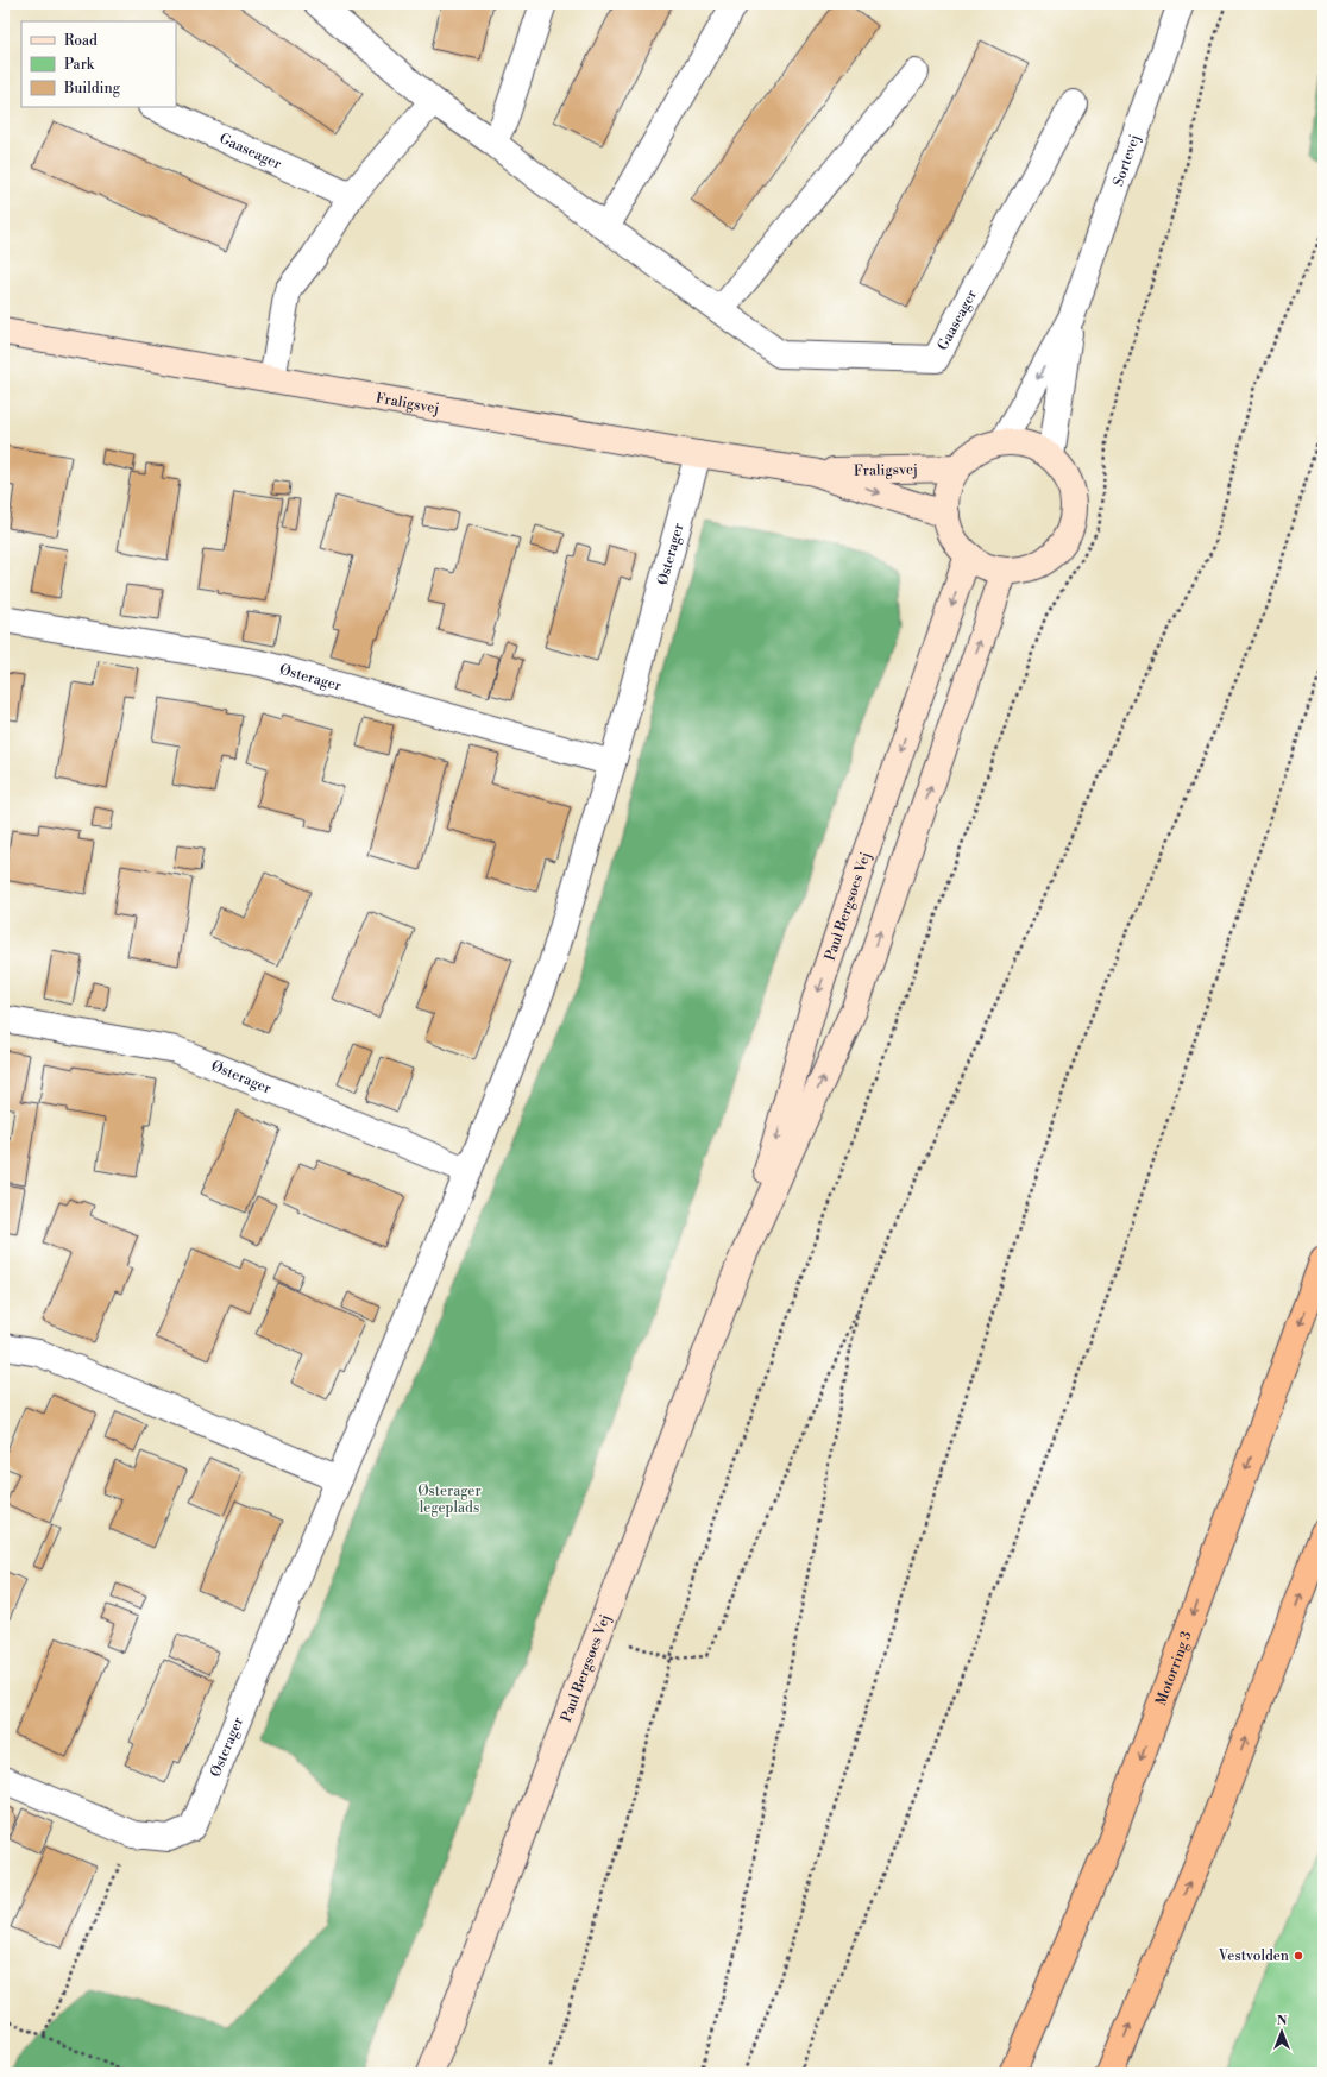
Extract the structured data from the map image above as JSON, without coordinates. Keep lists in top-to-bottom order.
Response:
{
  "streets": {
    "highway": ["Motorring 3"],
    "street": [
      "Gaaseager",
      "Sortevej",
      "Fraligsvej",
      "Østerager",
      "Paul Bergsøes Vej"
    ]
  },
  "crossings": [
    ["Sortevej", "Fraligsvej"],
    ["Sortevej", "Paul Bergsøes Vej"],
    ["Fraligsvej", "Østerager"],
    ["Fraligsvej", "Paul Bergsøes Vej"]
  ],
  "parks": ["Østerager legeplads"],
  "places": ["Vestvolden"],
  "legend": ["Road", "Park", "Building"],
  "north": "top"
}
